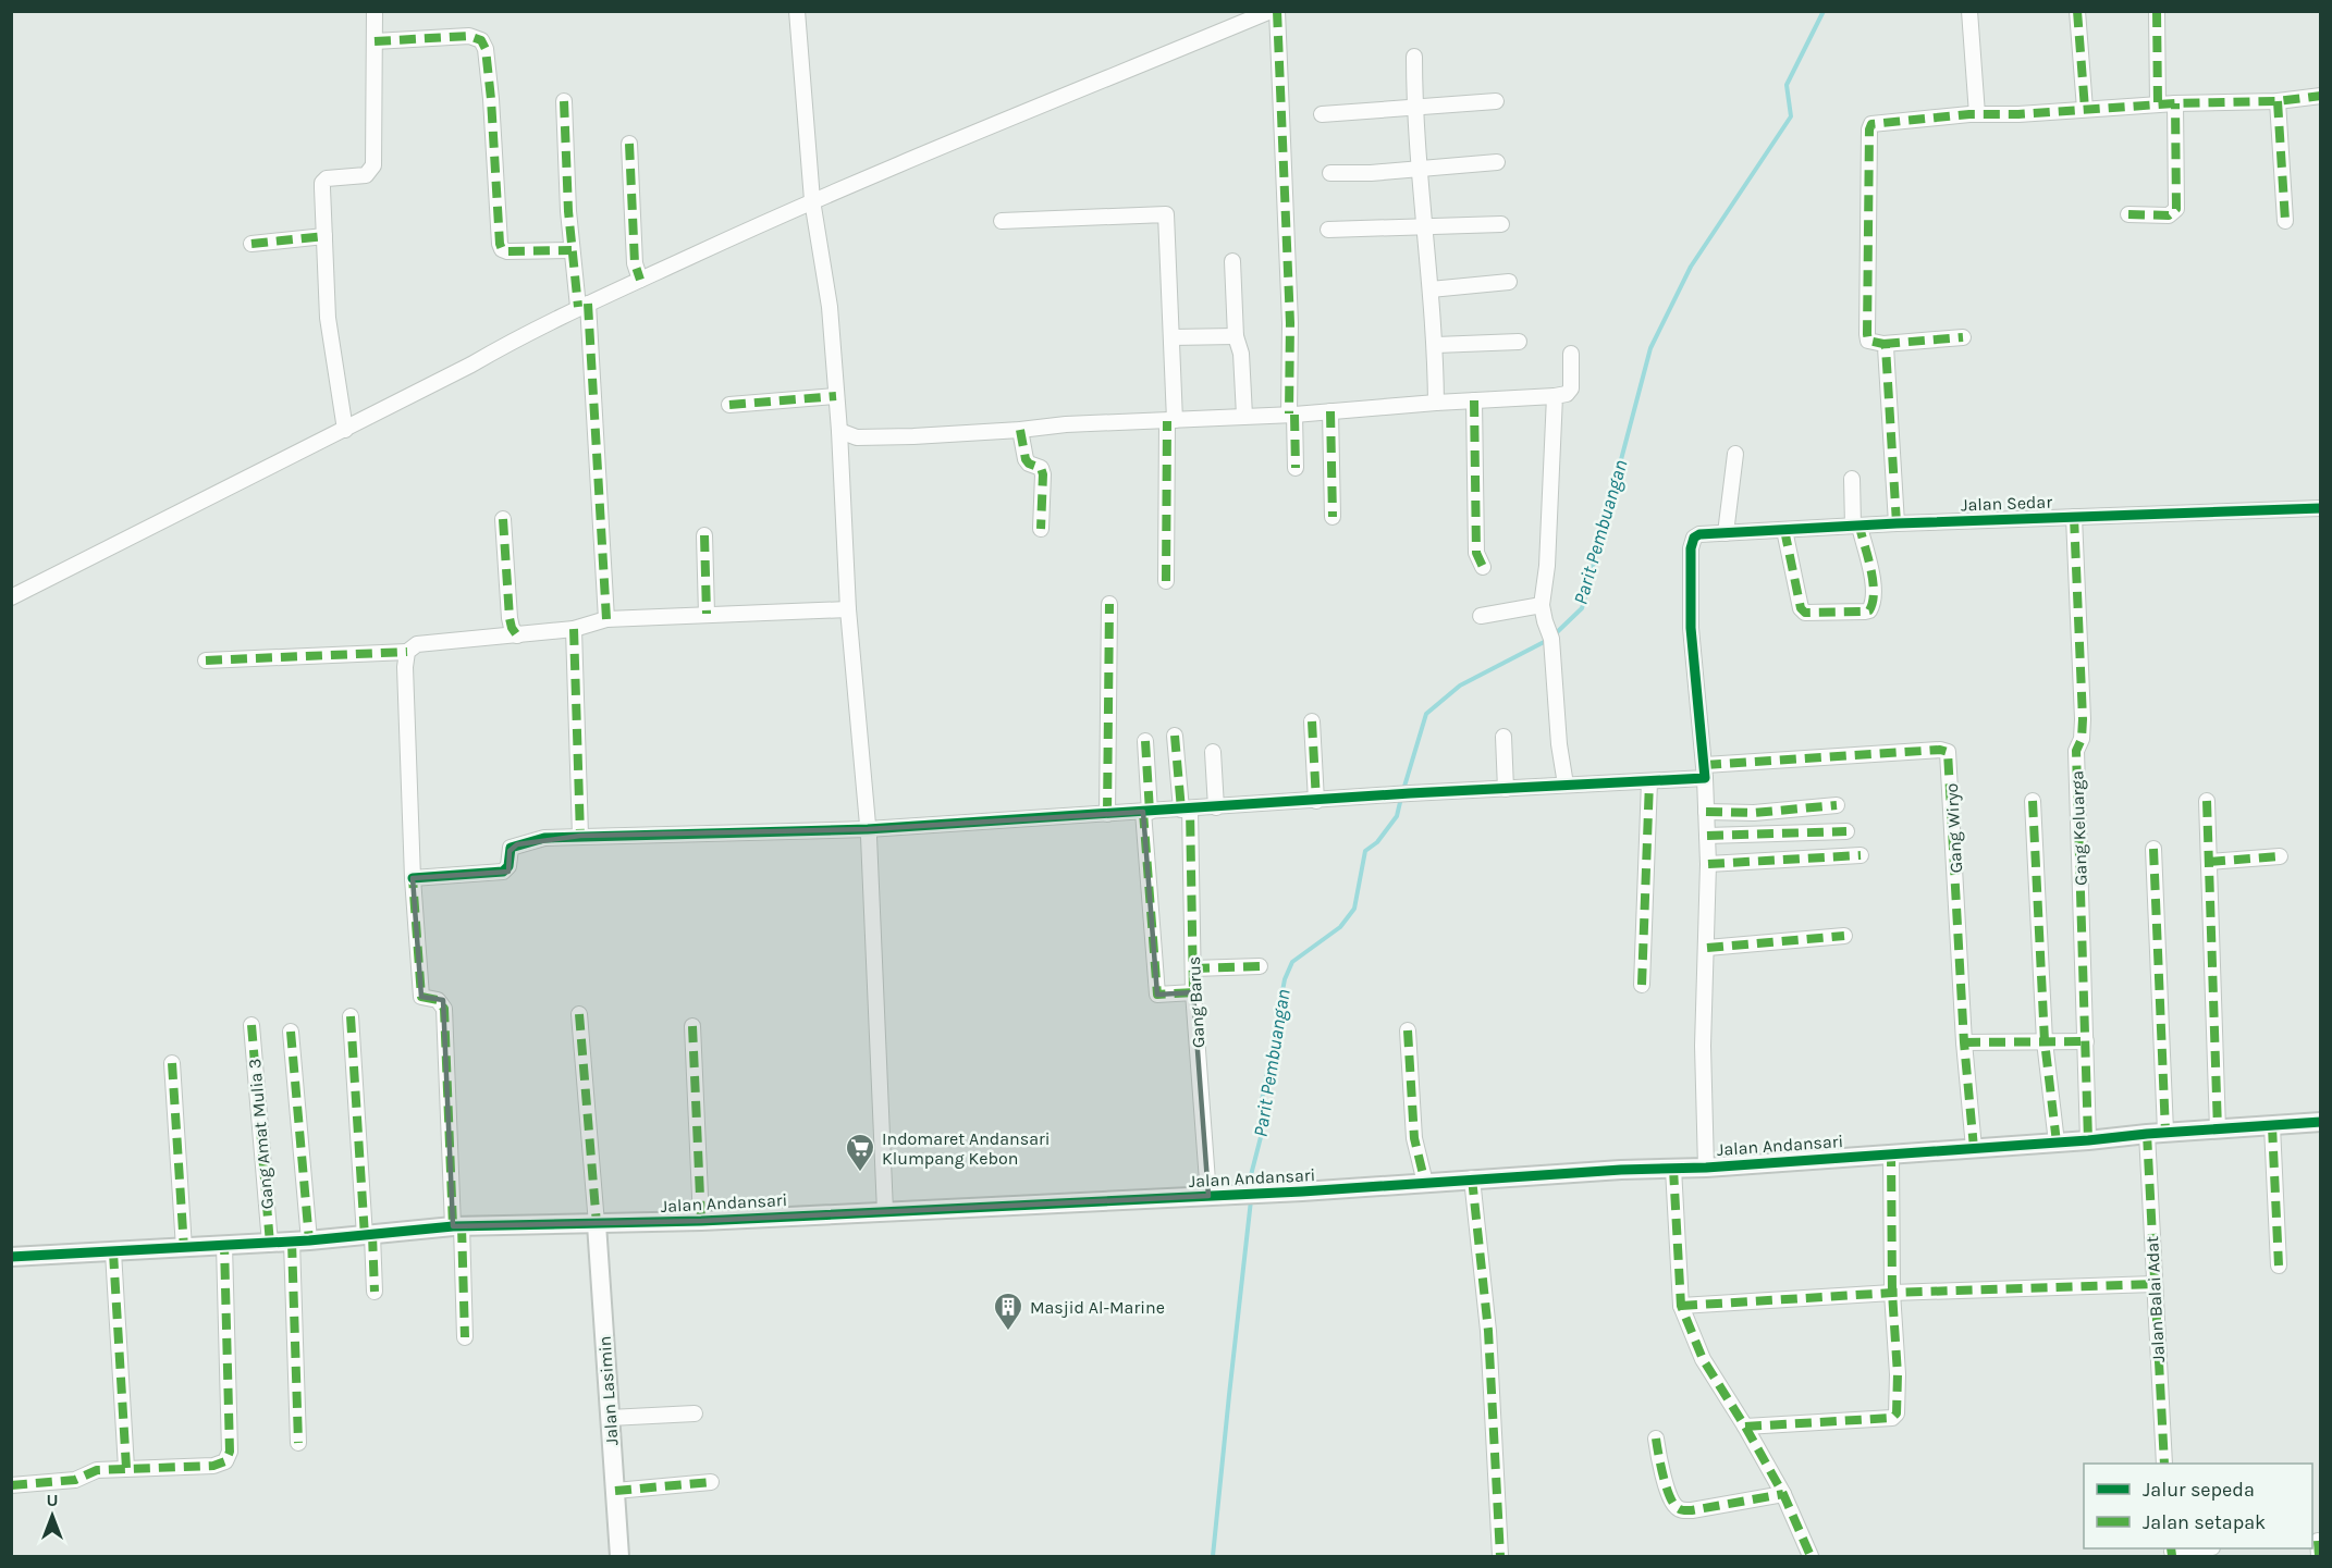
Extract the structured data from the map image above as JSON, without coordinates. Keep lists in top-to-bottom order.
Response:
{
  "streets": {
    "street": [
      "Jalan Sedar",
      "Gang Wiryo",
      "Gang Keluarga",
      "Gang Barus",
      "Gang Amat Mulia 3",
      "Jalan Andansari",
      "Jalan Balai Adat",
      "Jalan Lasimin"
    ]
  },
  "crossings": [
    ["Jalan Sedar", "Gang Wiryo"],
    ["Jalan Sedar", "Gang Keluarga"],
    ["Gang Wiryo", "Jalan Andansari"],
    ["Gang Keluarga", "Jalan Andansari"],
    ["Gang Barus", "Jalan Andansari"],
    ["Gang Amat Mulia 3", "Jalan Andansari"],
    ["Jalan Andansari", "Jalan Balai Adat"],
    ["Jalan Andansari", "Jalan Lasimin"]
  ],
  "water": ["Parit Pembuangan"],
  "places": {
    "supermarket": ["Indomaret Andansari Klumpang Kebon"],
    "building": ["Masjid Al-Marine"]
  },
  "legend": ["Jalur sepeda", "Jalan setapak"],
  "north": "top"
}
